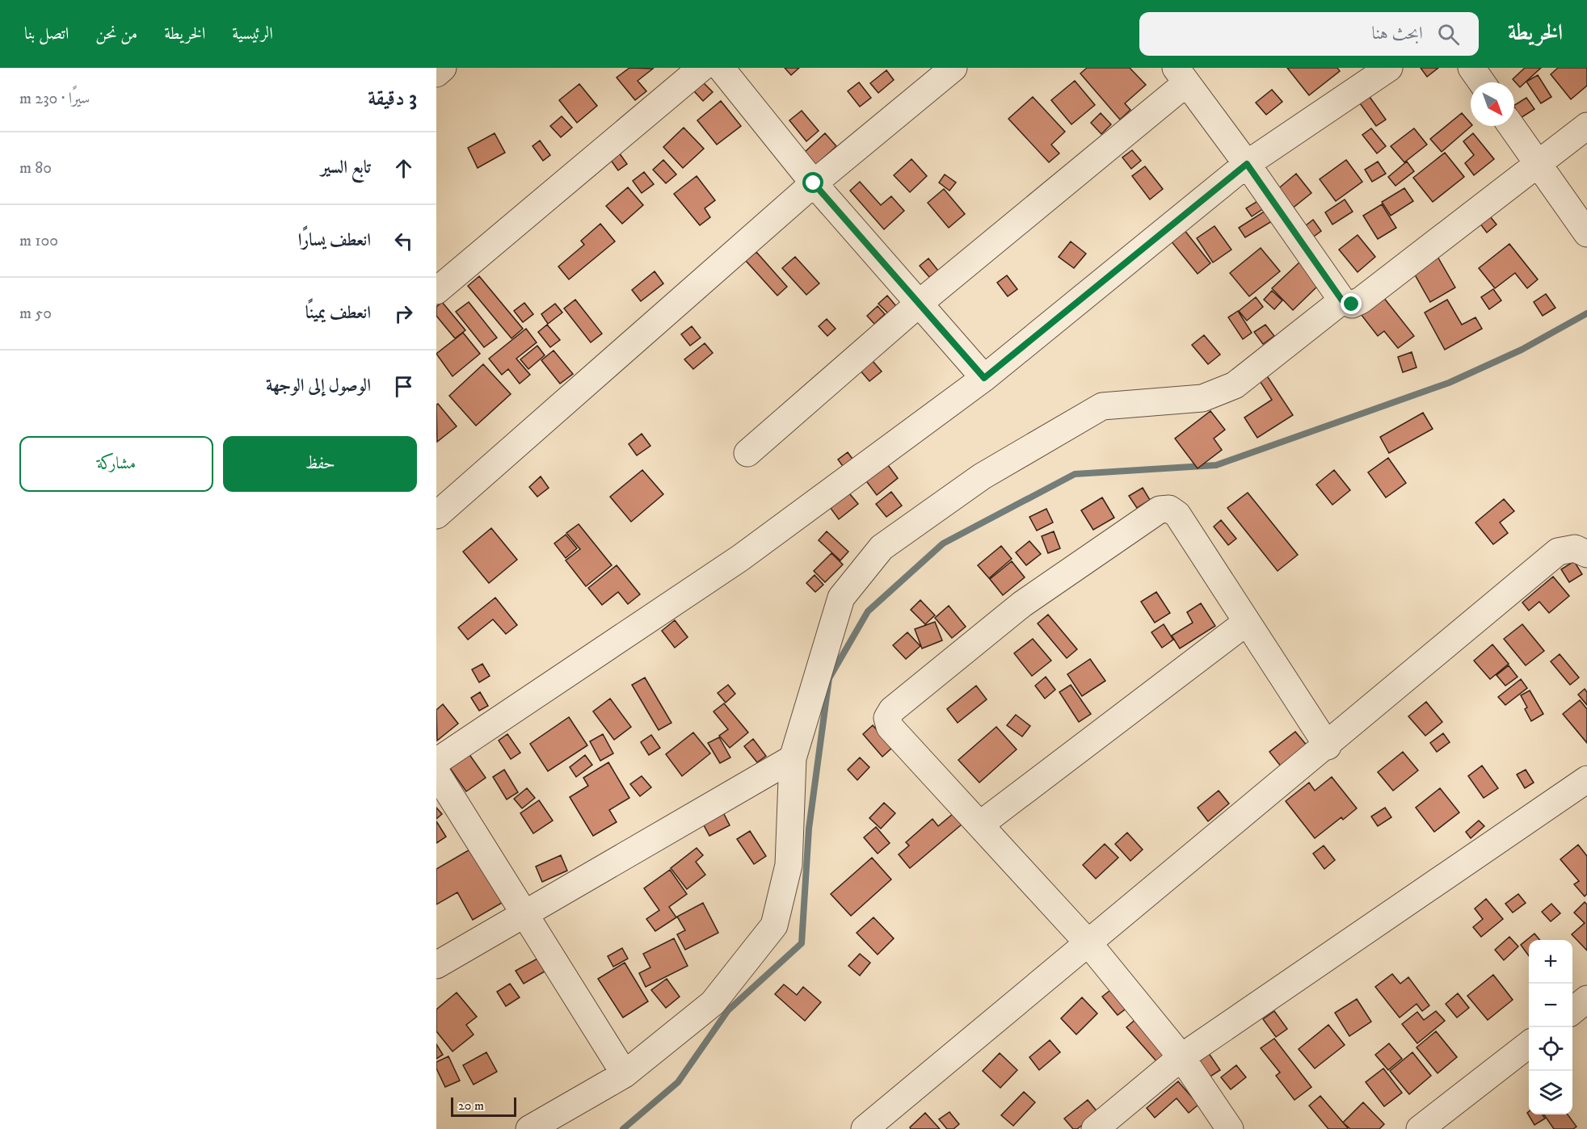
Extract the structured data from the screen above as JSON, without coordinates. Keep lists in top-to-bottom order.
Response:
{
  "scale_bar": "20 m",
  "north": "bottom right",
  "page": {
    "header": "الخريطة",
    "search": "ابحث هنا",
    "nav": [
      "الرئيسية",
      "الخريطة",
      "من نحن",
      "اتصل بنا"
    ],
    "heading": ["3 دقيقة", "سيرًا · 230 m"],
    "list": [
      ["تابع السير", "80 m"],
      ["انعطف يسارًا", "100 m"],
      ["انعطف يمينًا", "50 m"],
      "الوصول إلى الوجهة"
    ],
    "buttons": ["حفظ", "مشاركة"],
    "map_buttons": ["+", "−"],
    "scale": "20 m"
  }
}
